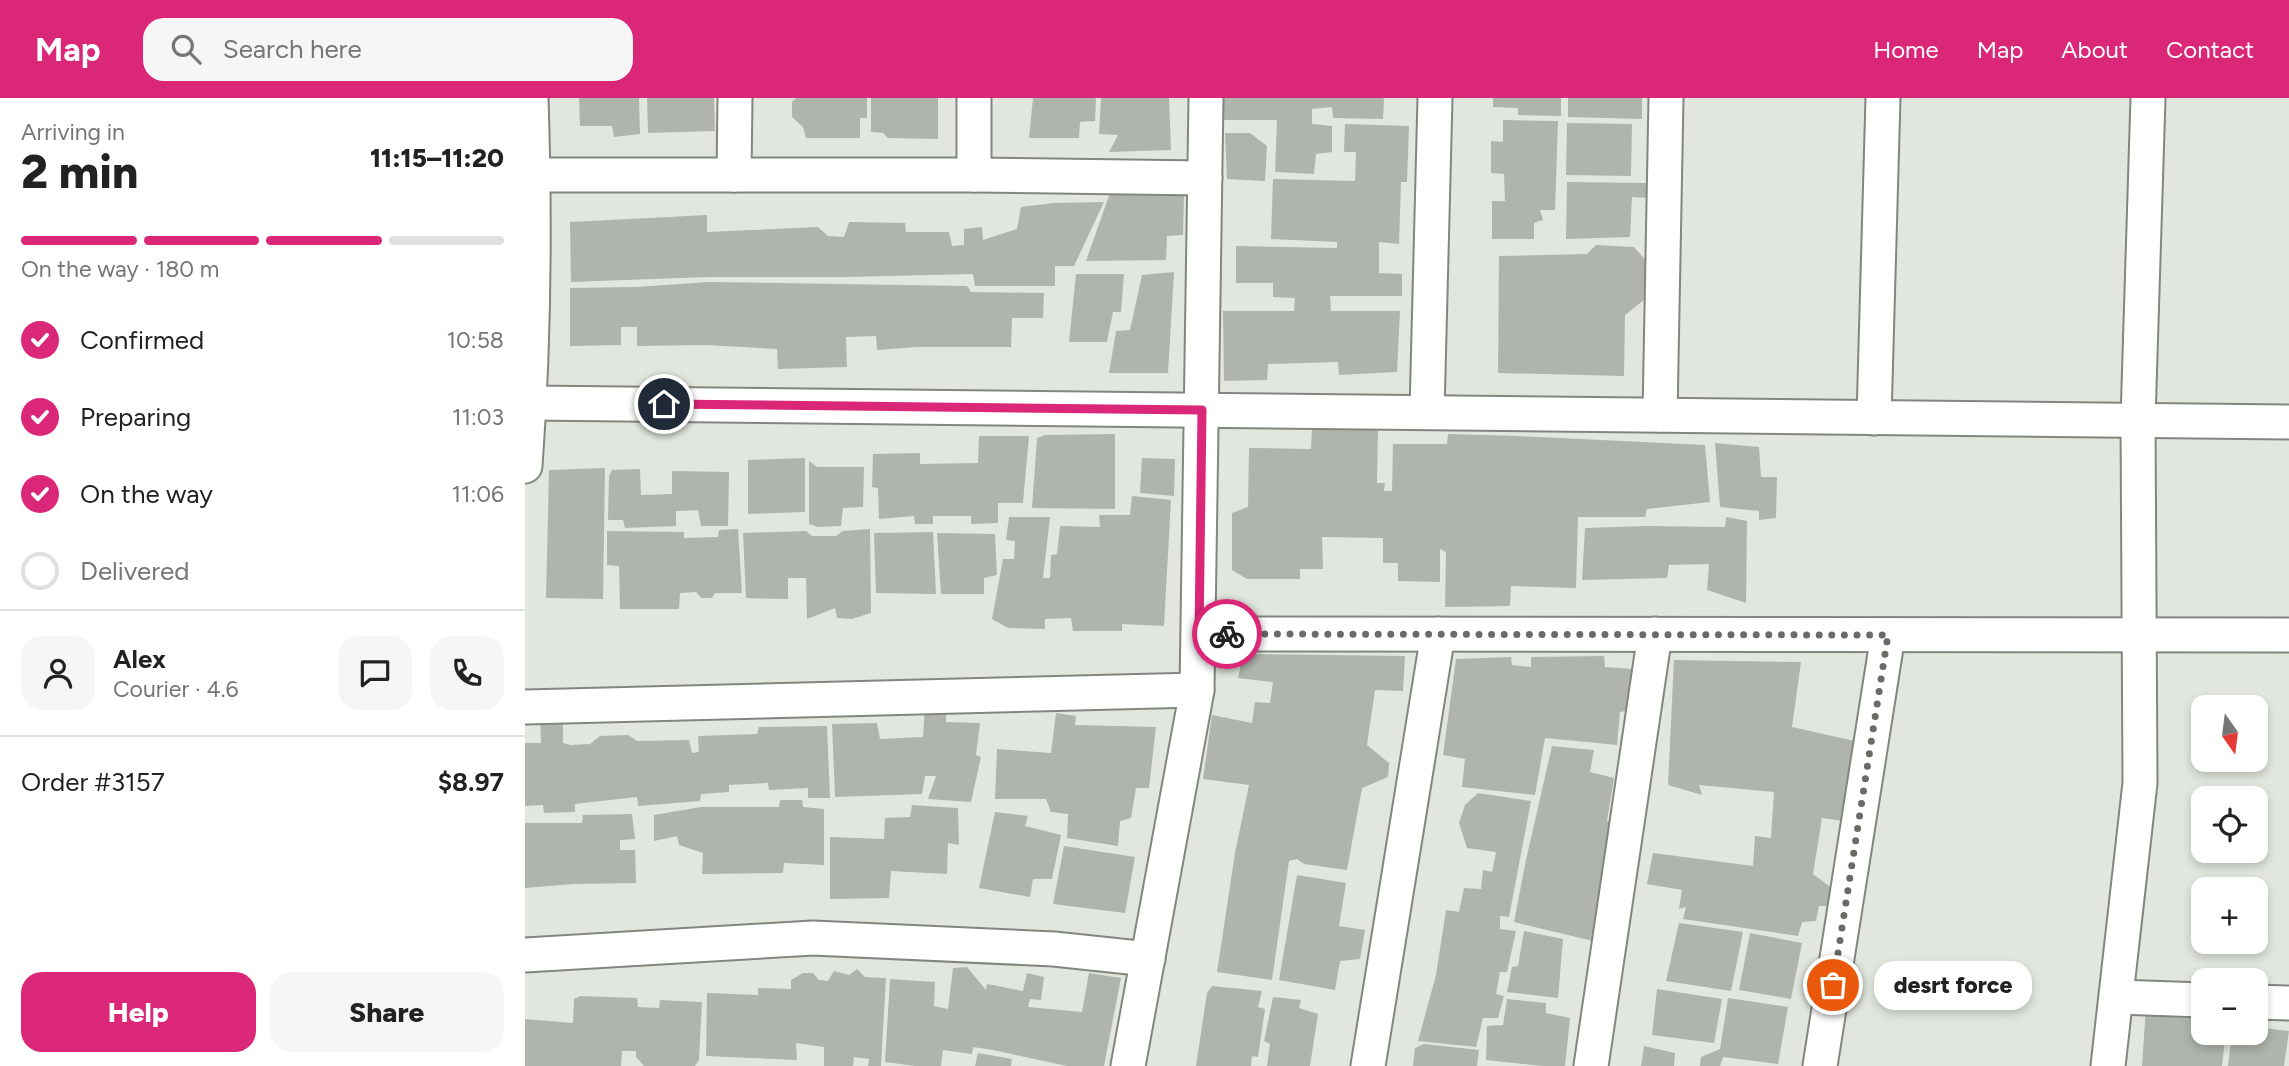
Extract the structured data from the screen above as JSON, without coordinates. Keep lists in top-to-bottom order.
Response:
{
  "places": ["desrt force"],
  "north": "bottom",
  "page": {
    "header": "Map",
    "search": "Search here",
    "nav": [
      "Home",
      "Map",
      "About",
      "Contact"
    ],
    "heading": ["2 min", "Arriving in", "11:15–11:20"],
    "panel": [
      "Alex",
      "Courier · 4.6",
      "Order #3157",
      "$8.97"
    ],
    "bar": "On the way · 180 m",
    "list": [
      ["Confirmed", "10:58"],
      ["Preparing", "11:03"],
      ["On the way", "11:06"],
      "Delivered"
    ],
    "map_buttons": ["+", "−"],
    "buttons": ["Help", "Share"],
    "bubble": "desrt force"
  }
}
